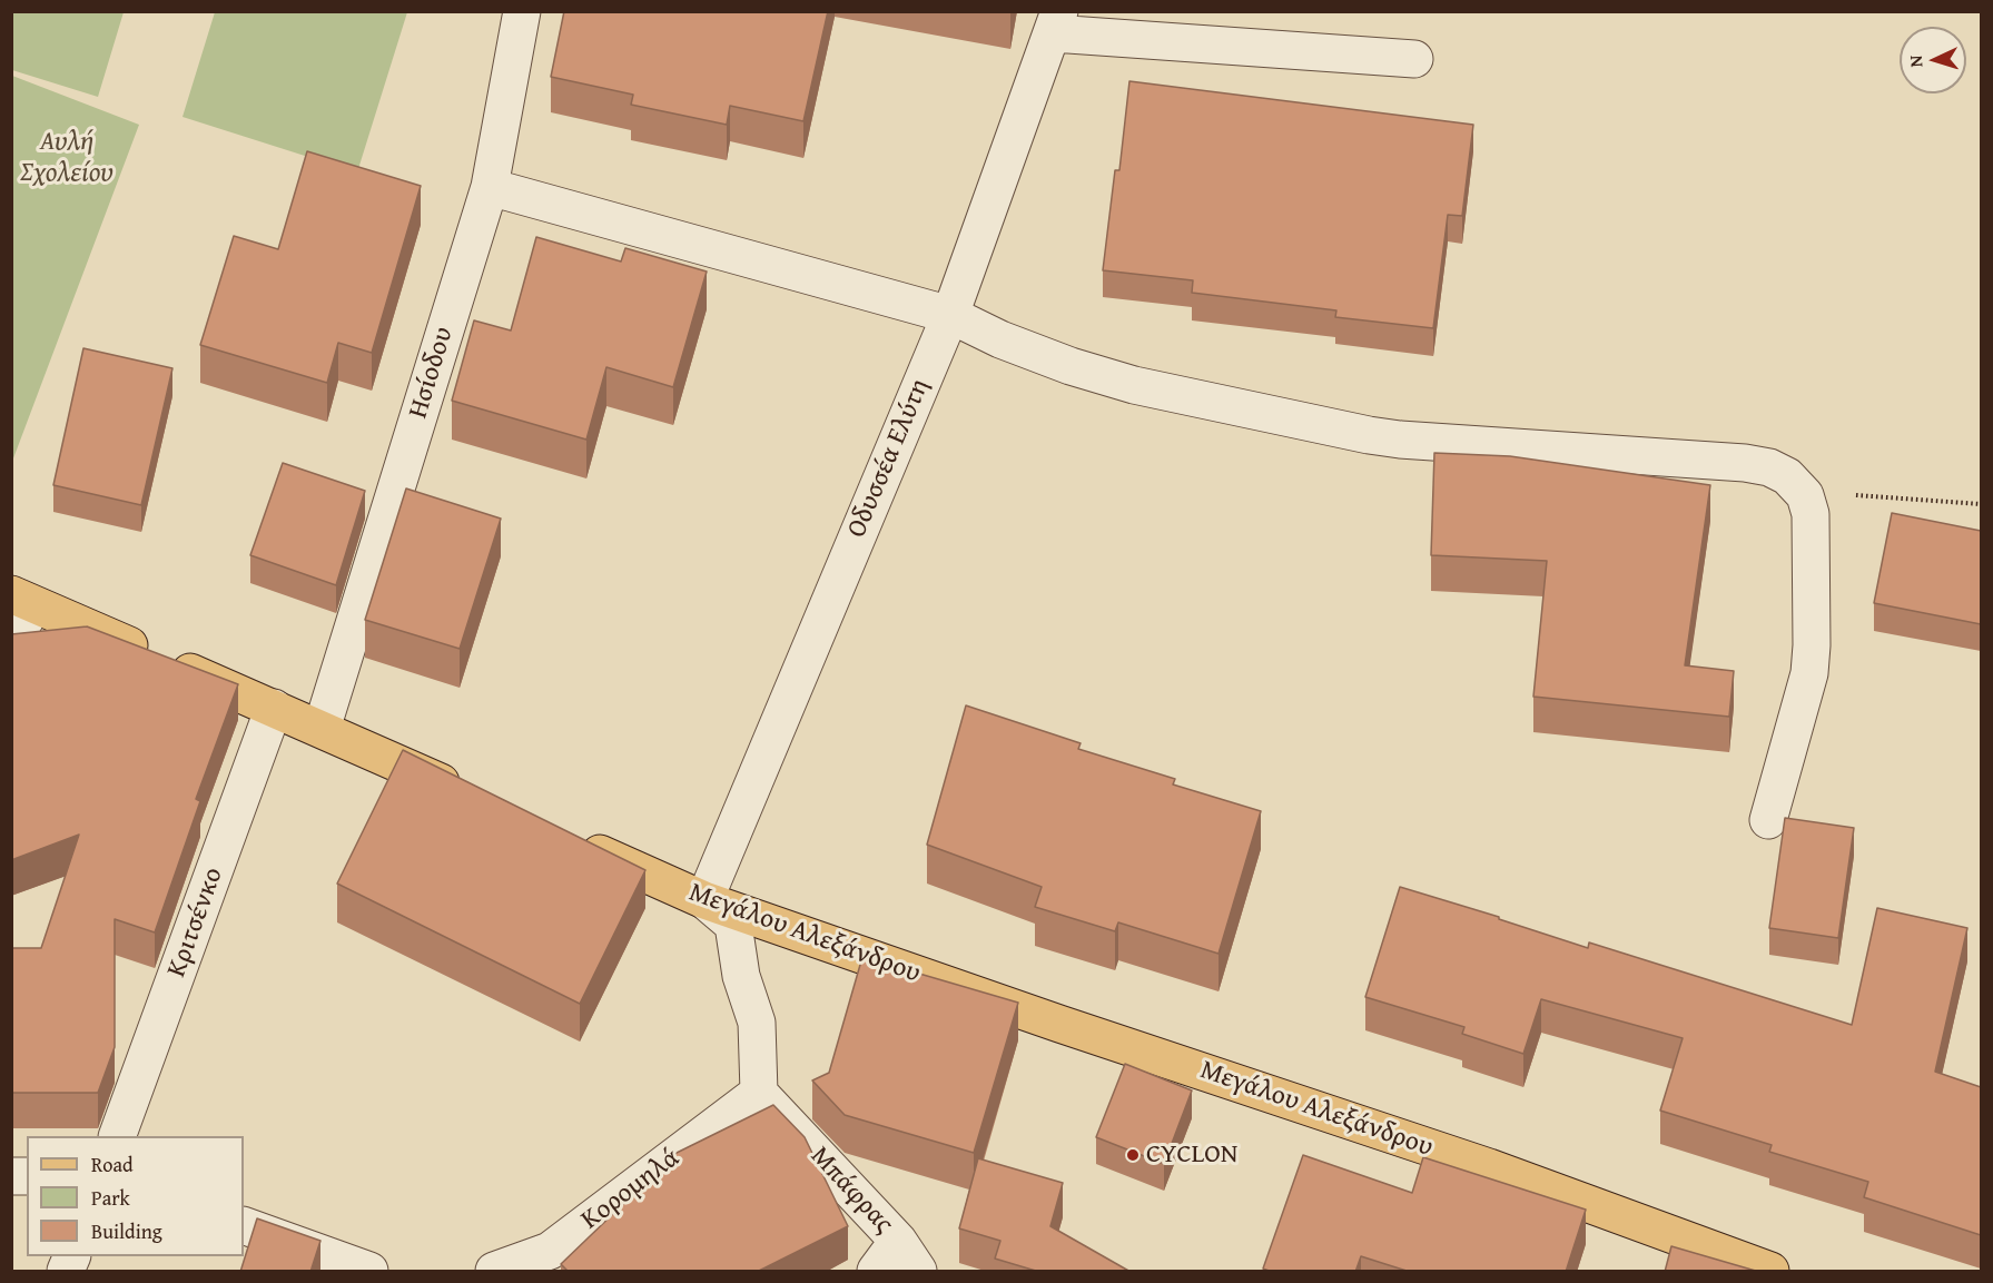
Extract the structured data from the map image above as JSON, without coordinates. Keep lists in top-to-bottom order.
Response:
{
  "streets": {
    "main road": ["Μεγάλου Αλεξάνδρου"],
    "street": [
      "Ησίοδου",
      "Οδυσσέα Ελύτη",
      "Κριτσένκο",
      "Κορομηλά",
      "Μπάφρας"
    ]
  },
  "crossings": [
    ["Οδυσσέα Ελύτη", "Μεγάλου Αλεξάνδρου"],
    ["Κορομηλά", "Μπάφρας"]
  ],
  "parks": ["Αυλή Σχολείου"],
  "places": ["CYCLON"],
  "legend": ["Road", "Park", "Building"],
  "north": "left"
}
